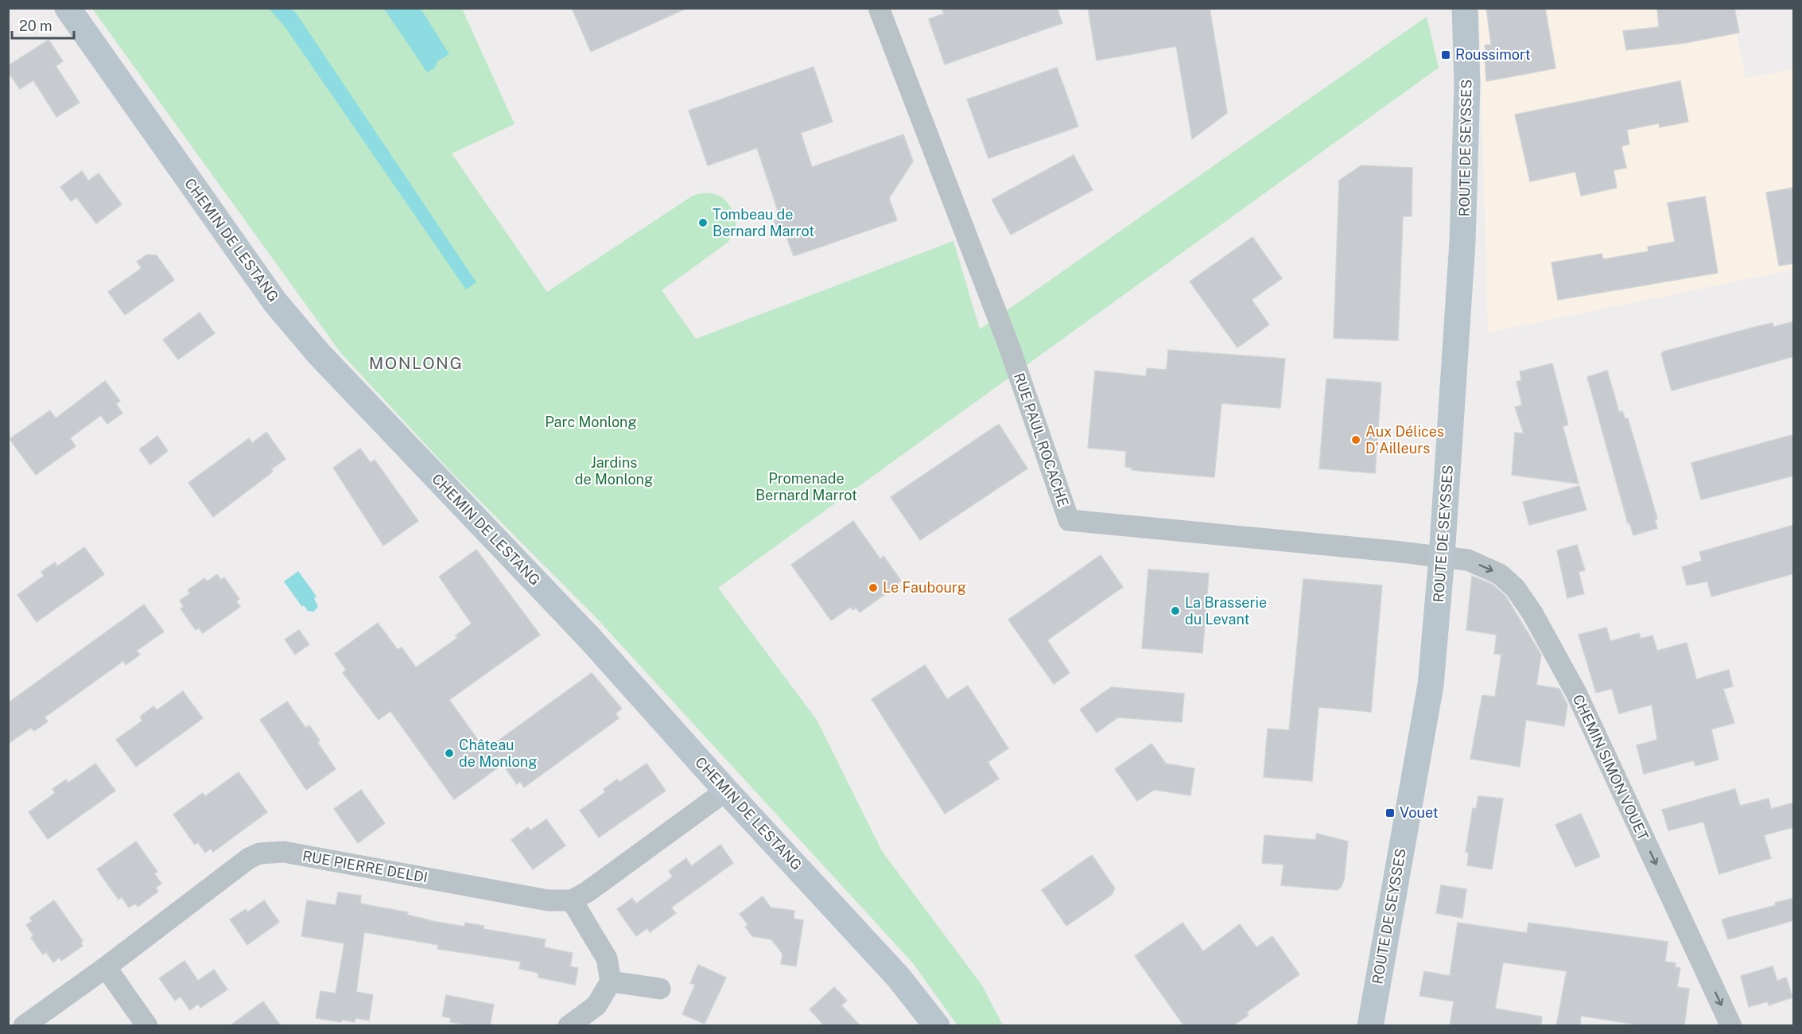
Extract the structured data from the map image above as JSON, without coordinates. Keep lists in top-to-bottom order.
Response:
{
  "streets": {
    "street": [
      "ROUTE DE SEYSSES",
      "CHEMIN DE LESTANG",
      "RUE PAUL ROCACHE",
      "CHEMIN SIMON VOUET",
      "RUE PIERRE DELDI"
    ]
  },
  "crossings": [
    ["ROUTE DE SEYSSES", "RUE PAUL ROCACHE"],
    ["ROUTE DE SEYSSES", "CHEMIN SIMON VOUET"],
    ["RUE PAUL ROCACHE", "CHEMIN SIMON VOUET"]
  ],
  "one_way": ["CHEMIN SIMON VOUET"],
  "districts": ["MONLONG"],
  "parks": ["Parc Monlong", "Jardins de Monlong", "Promenade Bernard Marrot"],
  "places": {
    "transit": ["Roussimort", "Vouet"],
    "other": [
      "Tombeau de Bernard Marrot",
      "Aux Délices D'Ailleurs",
      "Le Faubourg",
      "La Brasserie du Levant",
      "Château de Monlong"
    ]
  },
  "scale_bar": "20 m"
}
